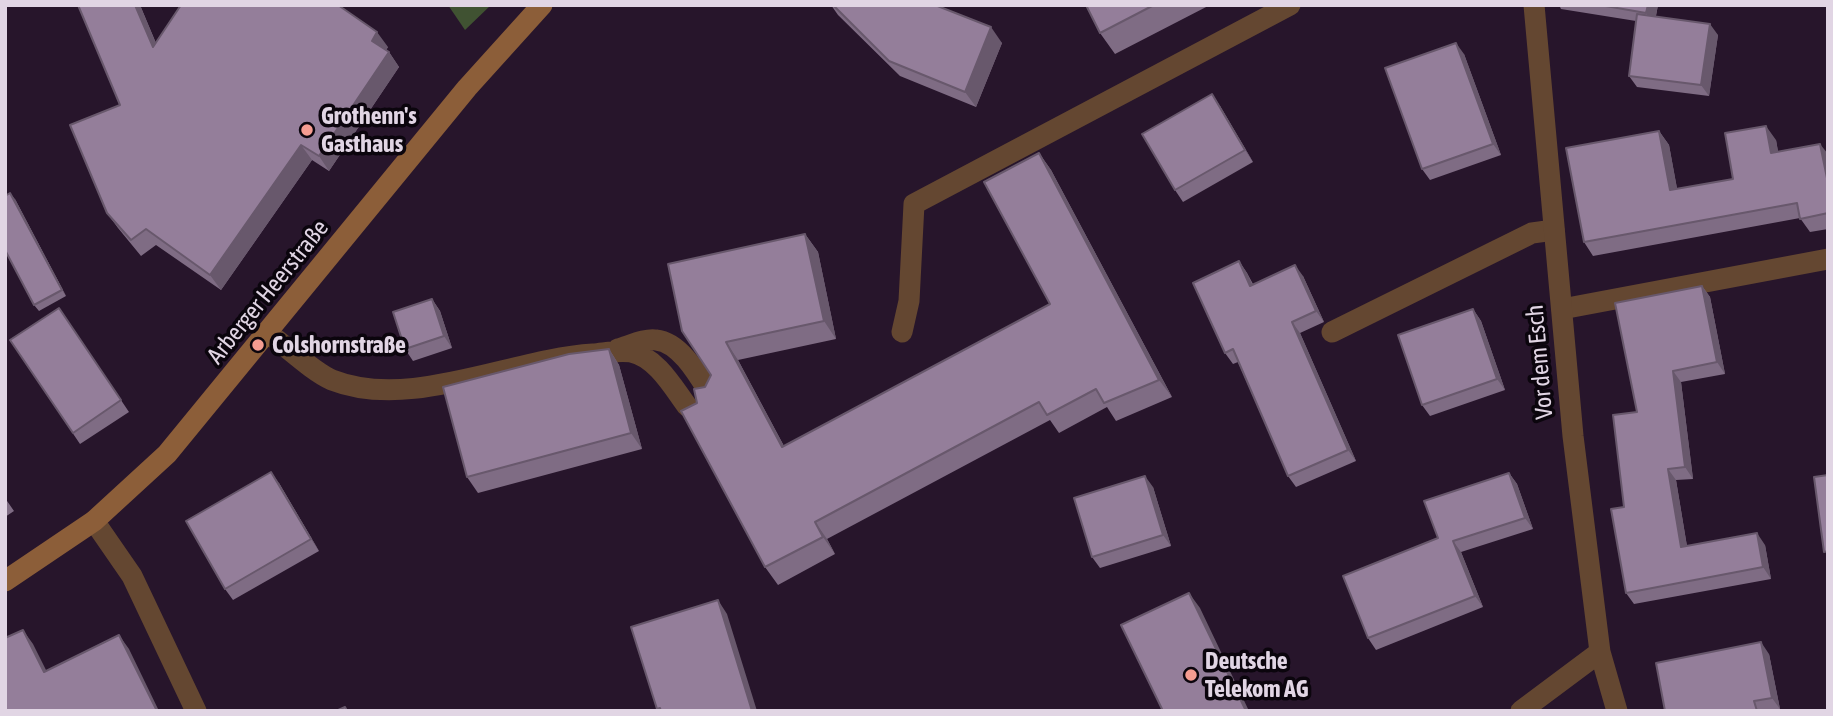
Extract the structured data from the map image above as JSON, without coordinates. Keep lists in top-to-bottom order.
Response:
{
  "streets": {
    "main road": ["Arberger Heerstraße"],
    "street": ["Vor dem Esch"]
  },
  "places": ["Grothenn's Gasthaus", "Colshornstraße", "Deutsche Telekom AG"]
}
